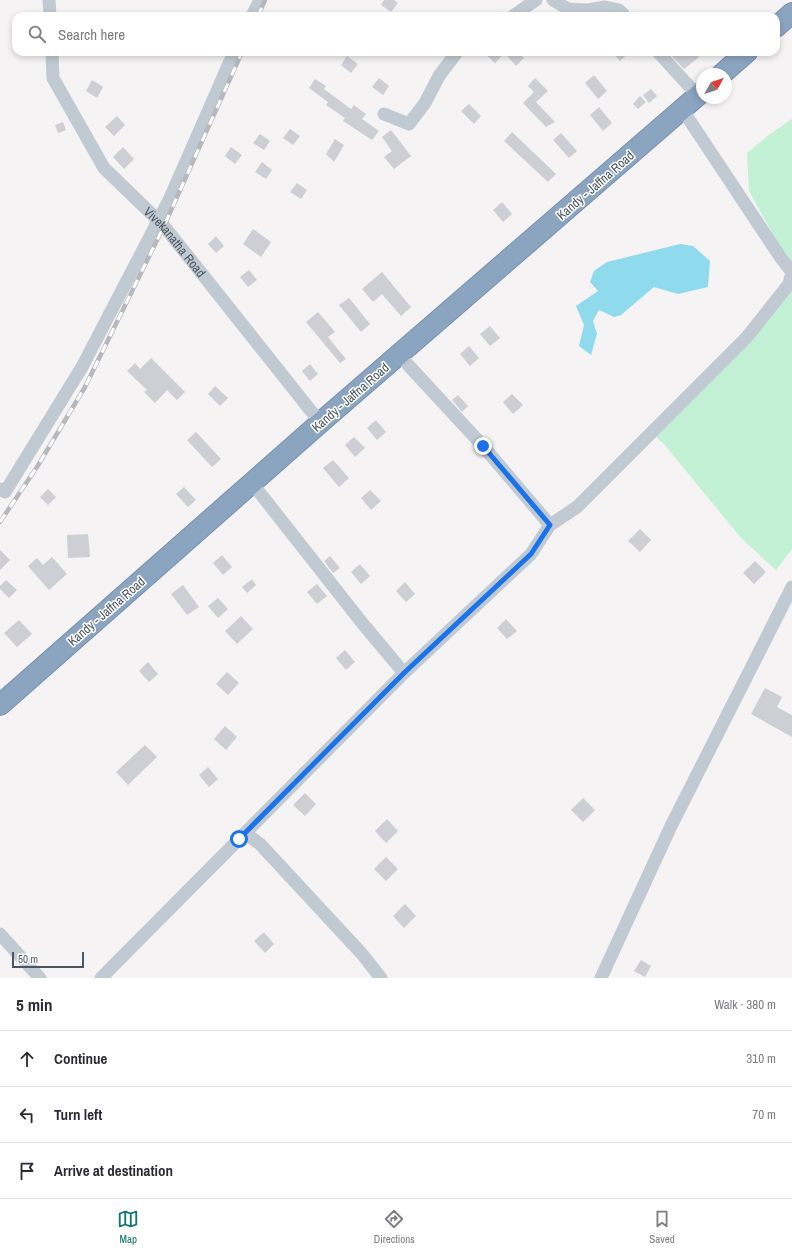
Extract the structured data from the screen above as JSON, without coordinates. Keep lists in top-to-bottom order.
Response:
{
  "streets": {
    "highway": ["Kandy - Jaffna Road"],
    "street": ["Vivekanatha Road"]
  },
  "crossings": [
    ["Kandy - Jaffna Road", "Vivekanatha Road"]
  ],
  "scale_bar": "50 m",
  "north": "top right",
  "page": {
    "search": "Search here",
    "scale": "50 m",
    "heading": ["5 min", "Walk · 380 m"],
    "list": [
      ["Continue", "310 m"],
      ["Turn left", "70 m"],
      "Arrive at destination"
    ],
    "nav": ["Map", "Directions", "Saved"]
  }
}
